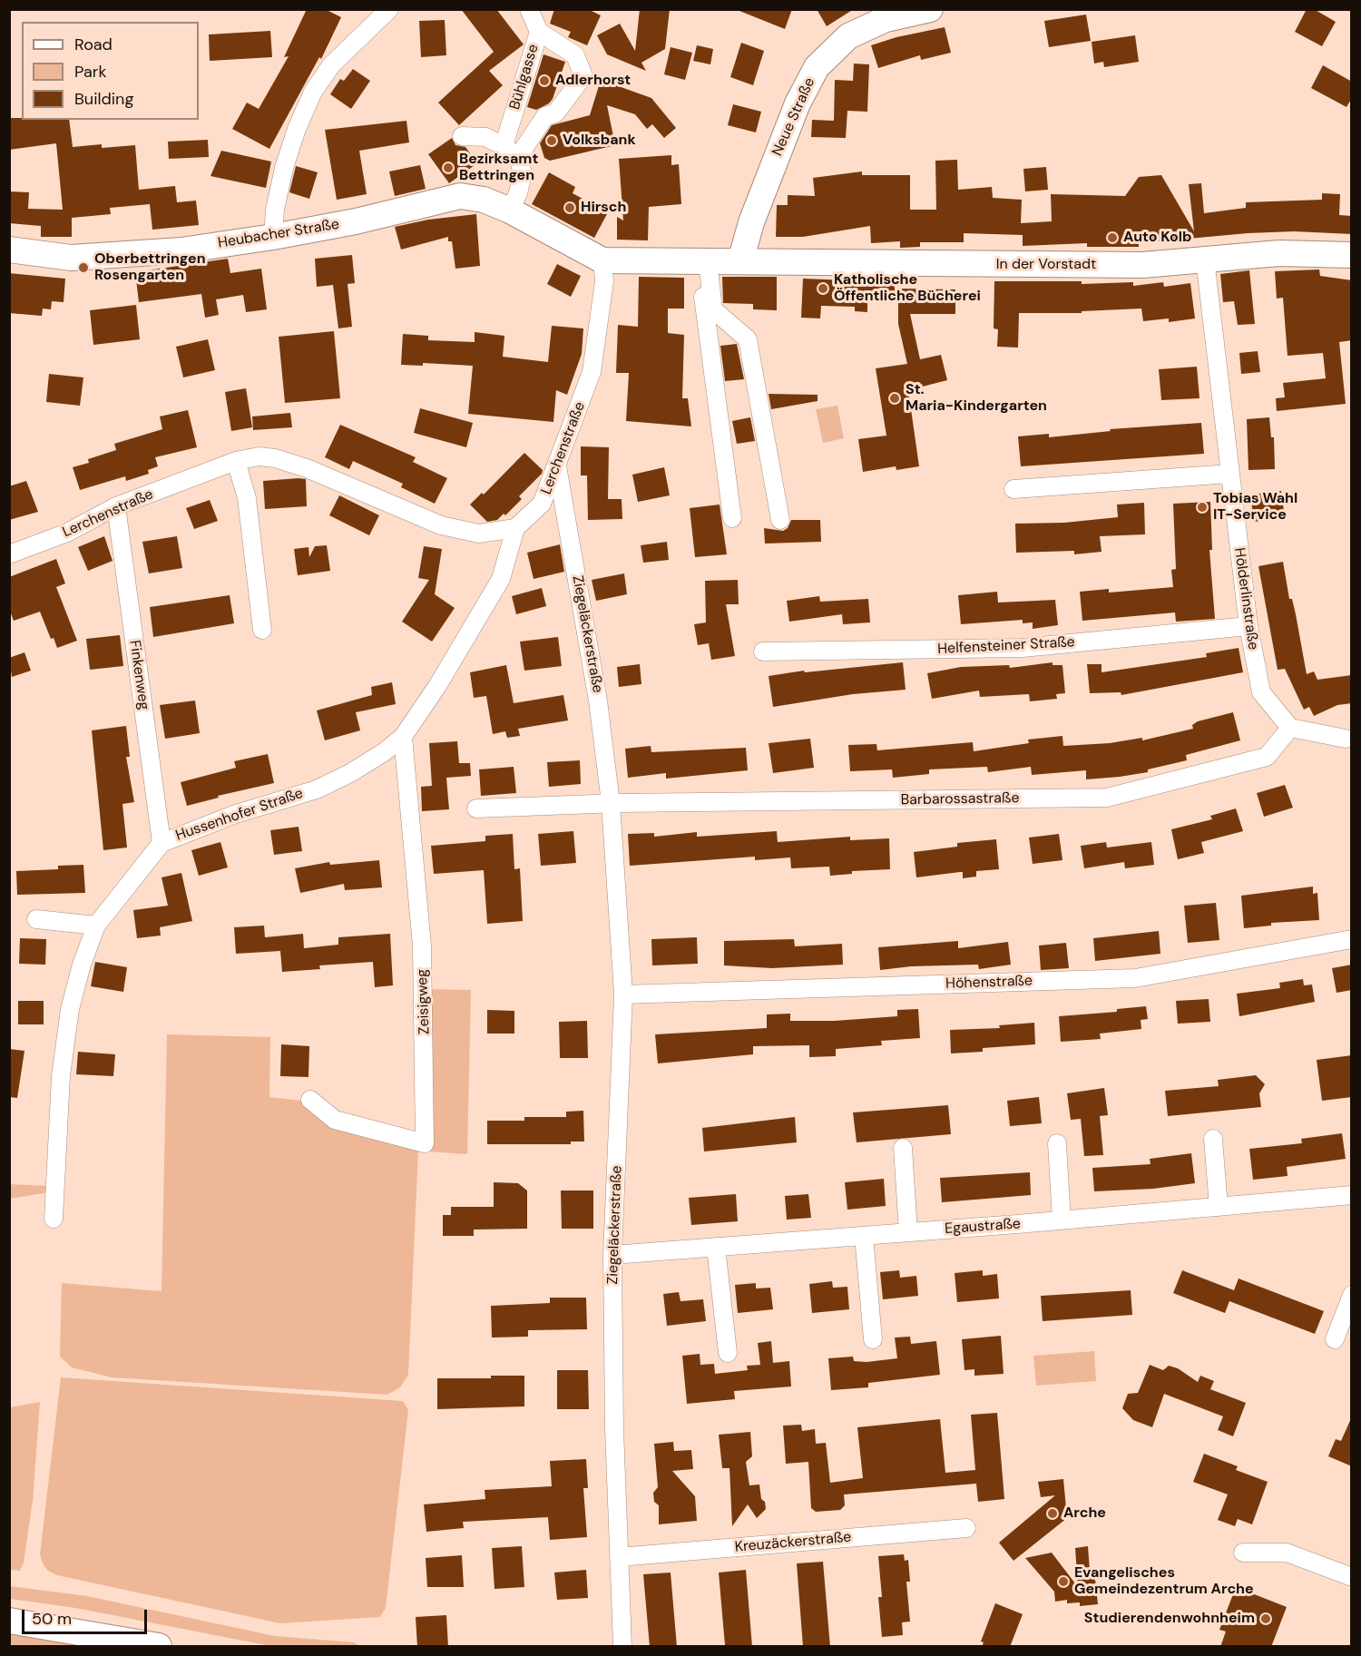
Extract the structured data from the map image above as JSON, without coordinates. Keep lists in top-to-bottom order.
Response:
{
  "streets": {
    "street": [
      "Bühlgasse",
      "Neue Straße",
      "Heubacher Straße",
      "In der Vorstadt",
      "Lerchenstraße",
      "Hölderlinstraße",
      "Ziegeläckerstraße",
      "Helfensteiner Straße",
      "Finkenweg",
      "Barbarossastraße",
      "Hussenhofer Straße",
      "Höhenstraße",
      "Zeisigweg",
      "Egaustraße",
      "Kreuzäckerstraße"
    ]
  },
  "crossings": [
    ["Neue Straße", "In der Vorstadt"],
    ["Heubacher Straße", "In der Vorstadt"],
    ["In der Vorstadt", "Lerchenstraße"],
    ["In der Vorstadt", "Hölderlinstraße"],
    ["Lerchenstraße", "Ziegeläckerstraße"],
    ["Lerchenstraße", "Finkenweg"],
    ["Lerchenstraße", "Hussenhofer Straße"],
    ["Hölderlinstraße", "Helfensteiner Straße"],
    ["Hölderlinstraße", "Barbarossastraße"],
    ["Ziegeläckerstraße", "Barbarossastraße"],
    ["Ziegeläckerstraße", "Höhenstraße"],
    ["Ziegeläckerstraße", "Egaustraße"],
    ["Ziegeläckerstraße", "Kreuzäckerstraße"],
    ["Finkenweg", "Hussenhofer Straße"],
    ["Hussenhofer Straße", "Zeisigweg"]
  ],
  "places": [
    "Adlerhorst",
    "Volksbank",
    "Bezirksamt Bettringen",
    "Hirsch",
    "Auto Kolb",
    "Oberbettringen Rosengarten",
    "Katholische Öffentliche Bücherei",
    "St. Maria-Kindergarten",
    "Tobias Wahl IT-Service",
    "Arche",
    "Evangelisches Gemeindezentrum Arche",
    "Studierendenwohnheim"
  ],
  "legend": ["Road", "Park", "Building"],
  "scale_bar": "50 m"
}
